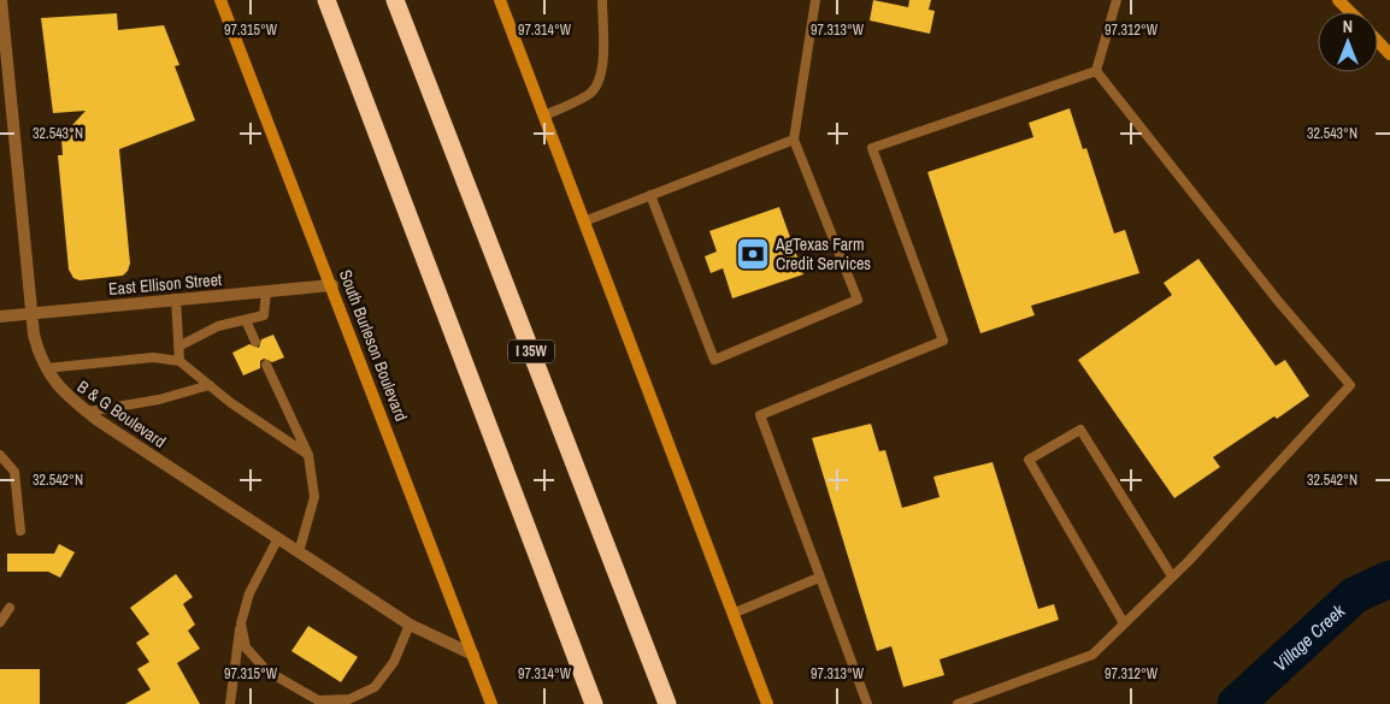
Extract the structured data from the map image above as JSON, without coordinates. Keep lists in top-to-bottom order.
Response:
{
  "streets": {
    "highway": ["I 35W"],
    "main road": ["South Burleson Boulevard"],
    "street": ["East Ellison Street", "B & G Boulevard"]
  },
  "crossings": [
    ["East Ellison Street", "South Burleson Boulevard"],
    ["East Ellison Street", "B & G Boulevard"],
    ["South Burleson Boulevard", "B & G Boulevard"]
  ],
  "water": ["Village Creek"],
  "places": {
    "bank": ["AgTexas Farm Credit Services"]
  },
  "north": "top",
  "coordinates": [
    "97.315°W",
    "97.314°W",
    "97.313°W",
    "97.312°W",
    "32.543°N",
    "32.542°N"
  ]
}
